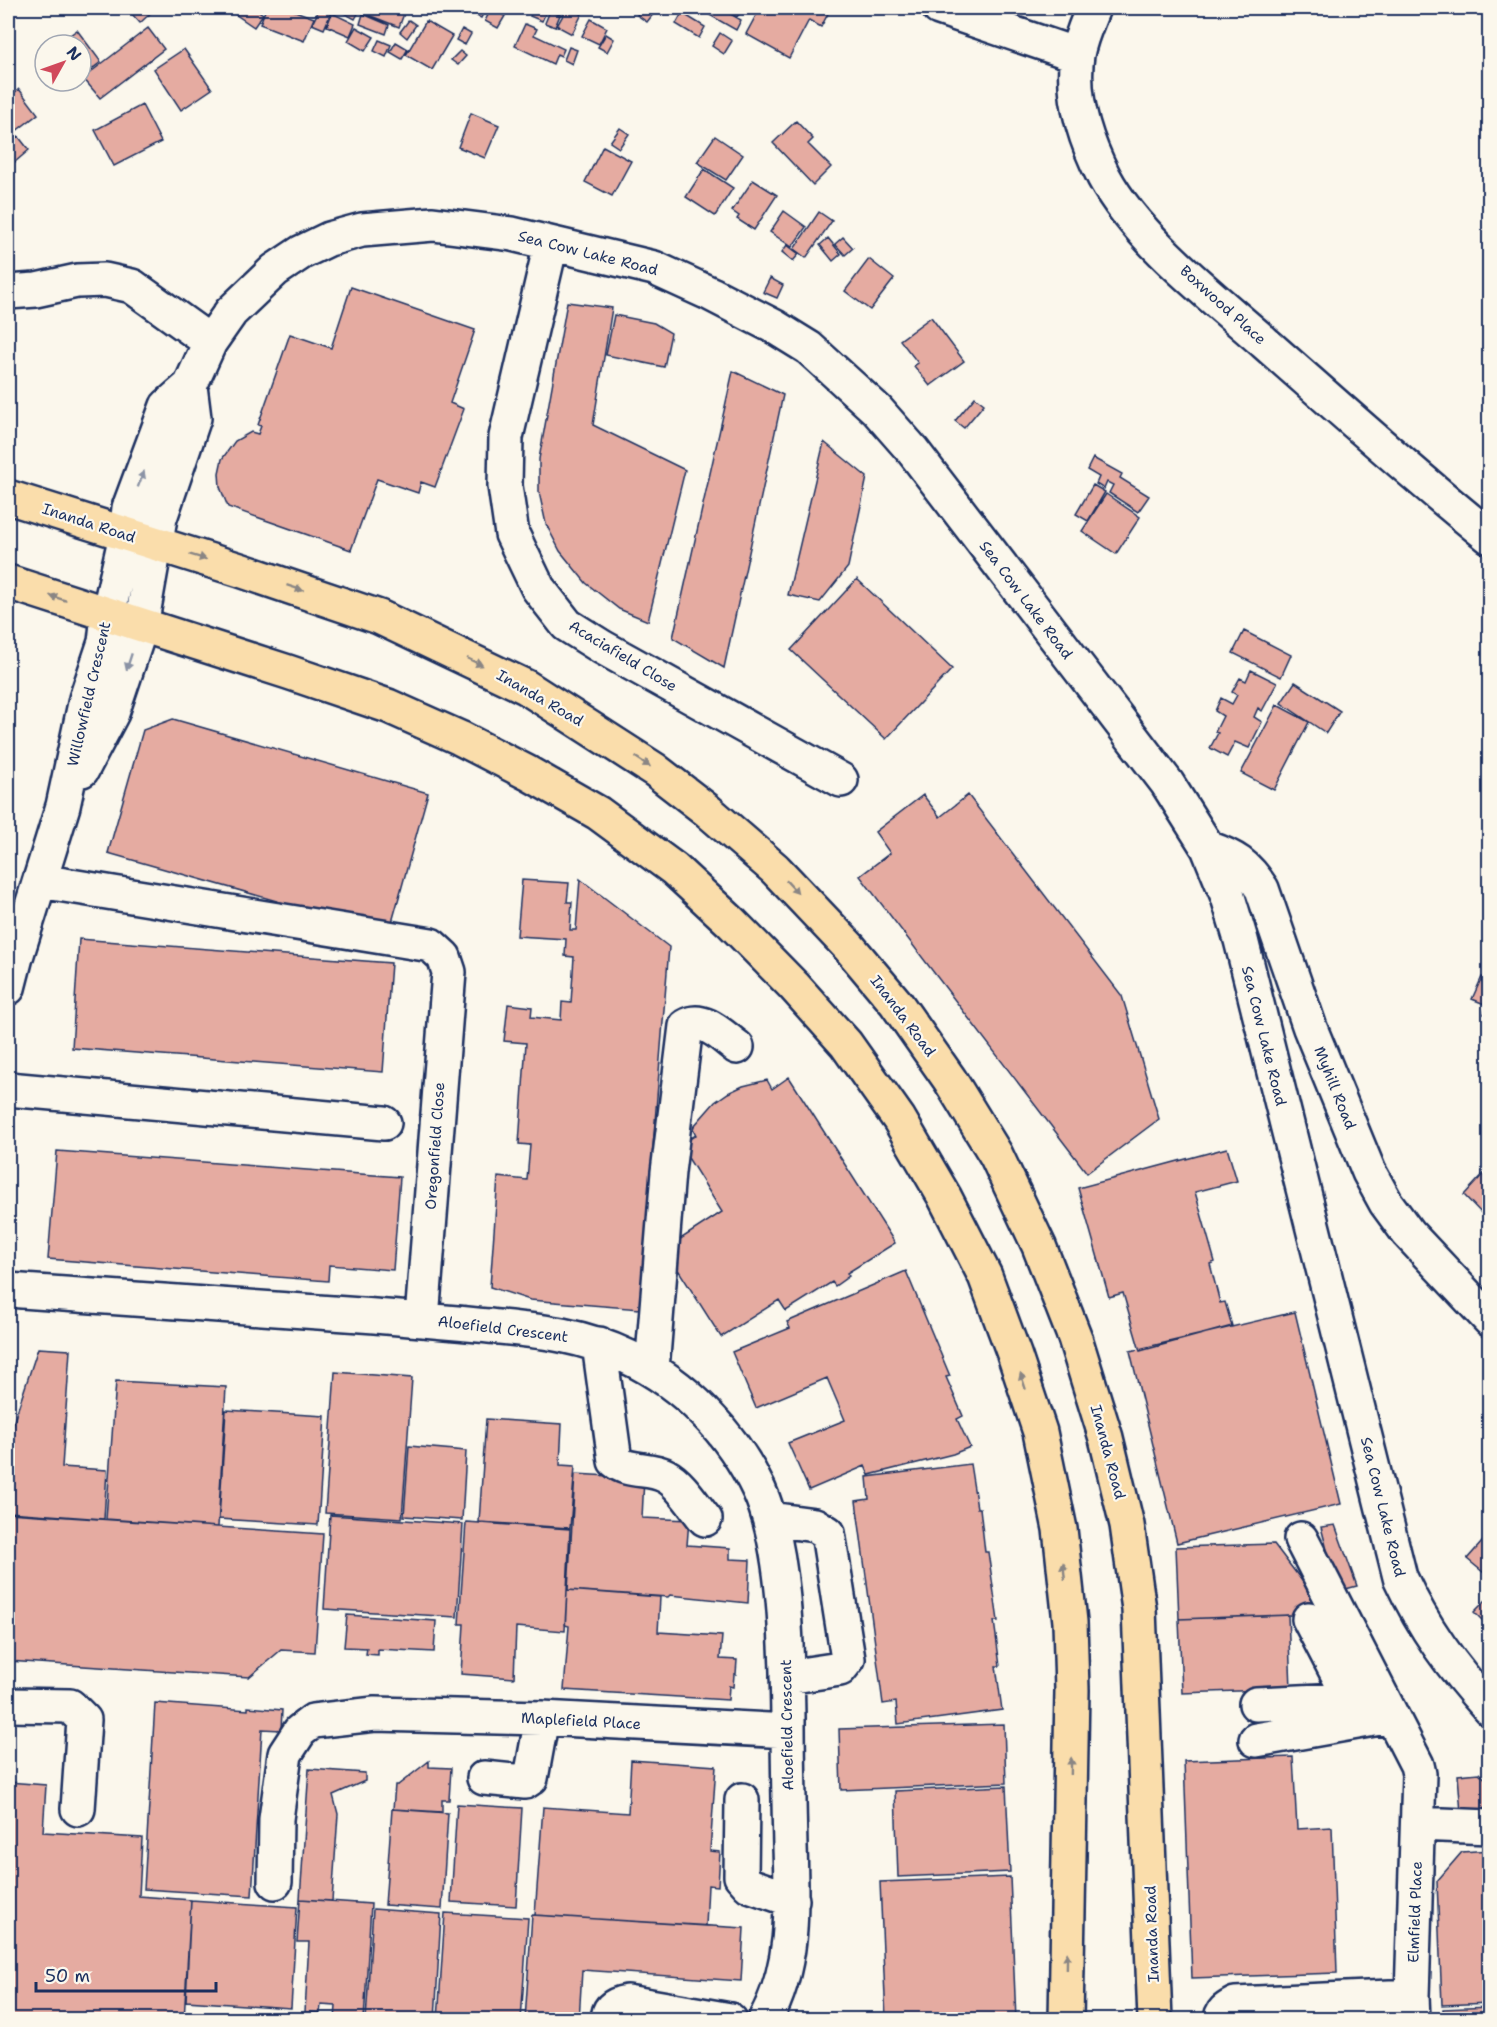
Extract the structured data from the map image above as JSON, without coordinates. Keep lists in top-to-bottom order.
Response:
{
  "streets": {
    "main road": ["Inanda Road"],
    "street": [
      "Sea Cow Lake Road",
      "Boxwood Place",
      "Acaciafield Close",
      "Willowfield Crescent",
      "Myhill Road",
      "Oregonfield Close",
      "Aloefield Crescent",
      "Maplefield Place",
      "Elmfield Place"
    ]
  },
  "crossings": [
    ["Sea Cow Lake Road", "Acaciafield Close"],
    ["Sea Cow Lake Road", "Willowfield Crescent"],
    ["Sea Cow Lake Road", "Myhill Road"],
    ["Inanda Road", "Willowfield Crescent"],
    ["Willowfield Crescent", "Oregonfield Close"],
    ["Oregonfield Close", "Aloefield Crescent"],
    ["Aloefield Crescent", "Maplefield Place"]
  ],
  "one_way": ["Inanda Road"],
  "scale_bar": "50 m",
  "north": "top right"
}
